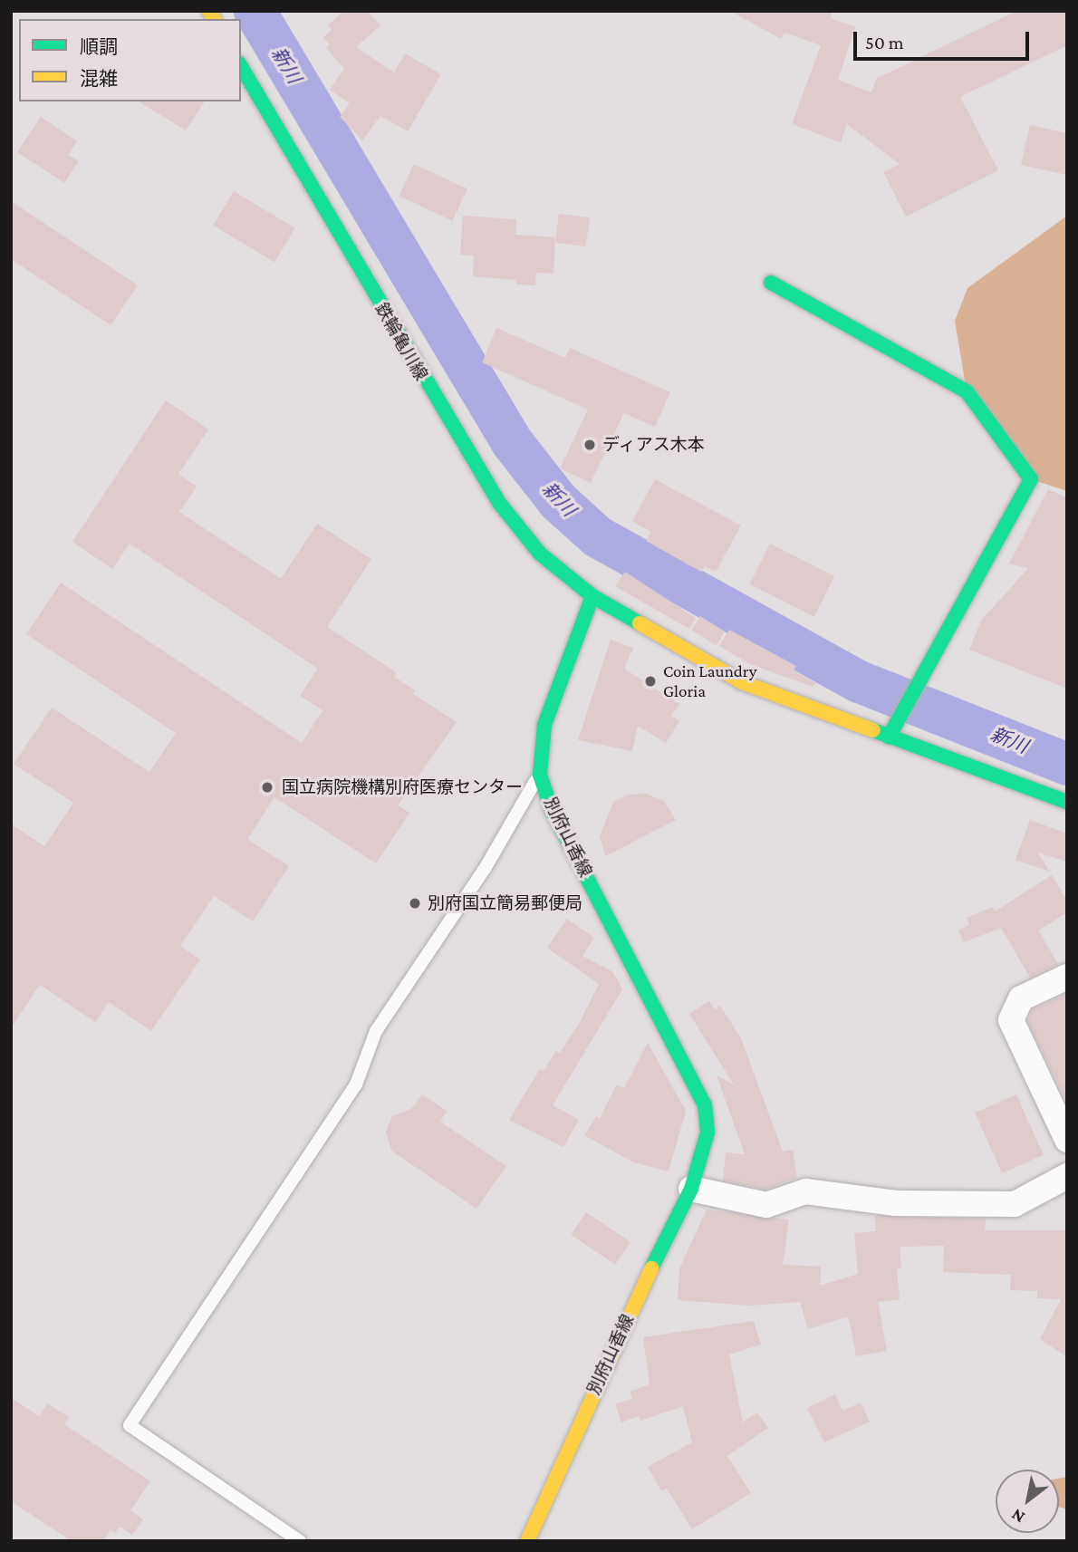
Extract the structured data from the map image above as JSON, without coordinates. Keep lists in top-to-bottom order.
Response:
{
  "streets": {
    "main road": ["鉄輪亀川線", "別府山香線"]
  },
  "crossings": [
    ["鉄輪亀川線", "別府山香線"]
  ],
  "water": ["新川"],
  "places": [
    "ディアス木本",
    "Coin Laundry Gloria",
    "国立病院機構別府医療センター",
    "別府国立簡易郵便局"
  ],
  "legend": ["順調", "混雑"],
  "scale_bar": "50 m",
  "north": "bottom left"
}
